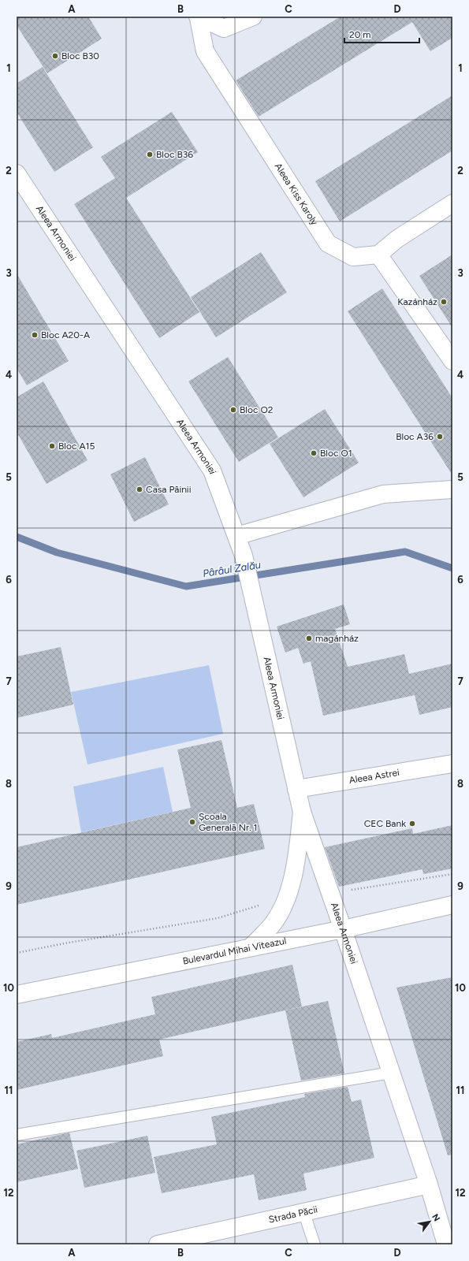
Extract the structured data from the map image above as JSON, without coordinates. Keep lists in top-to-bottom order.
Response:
{
  "streets": {
    "street": [
      "Aleea Kiss Karoly",
      "Aleea Armoniei",
      "Aleea Astrei",
      "Bulevardul Mihai Viteazul",
      "Strada Păcii"
    ]
  },
  "crossings": [
    ["Aleea Armoniei", "Aleea Astrei"],
    ["Aleea Armoniei", "Bulevardul Mihai Viteazul"],
    ["Aleea Armoniei", "Strada Păcii"]
  ],
  "water": ["Pârâul Zalău"],
  "places": [
    "Bloc B30",
    "Bloc B36",
    "Kazánház",
    "Bloc A20-A",
    "Bloc O2",
    "Bloc A36",
    "Bloc A15",
    "Bloc O1",
    "Casa Pâinii",
    "magánház",
    "Școala Generală Nr. 1",
    "CEC Bank"
  ],
  "scale_bar": "20 m",
  "north": "top right",
  "grid": {
    "columns": [
      "A",
      "B",
      "C",
      "D"
    ],
    "rows": [
      "1",
      "2",
      "3",
      "4",
      "5",
      "6",
      "7",
      "8",
      "9",
      "10",
      "11",
      "12"
    ]
  }
}
